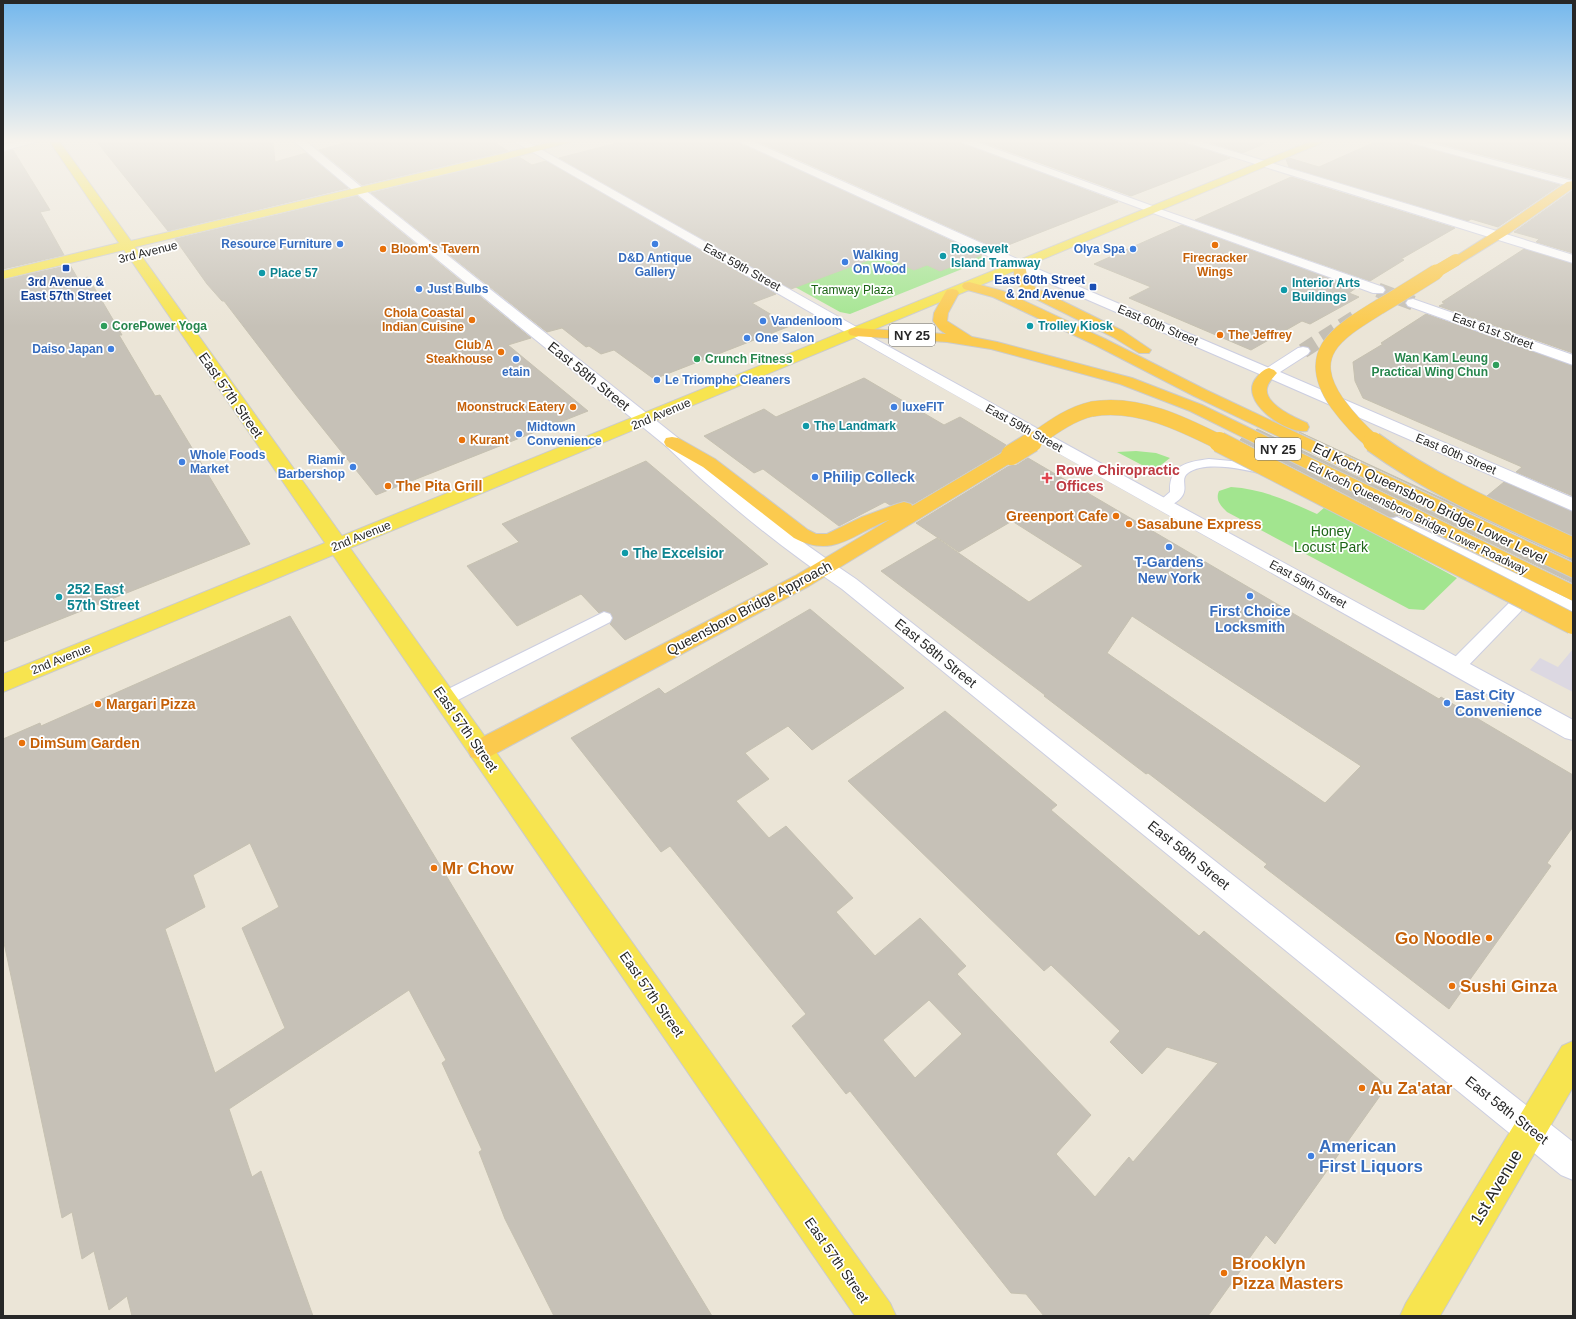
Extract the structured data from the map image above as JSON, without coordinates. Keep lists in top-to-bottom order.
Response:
{
  "streets": {
    "highway": [
      "NY 25",
      "Ed Koch Queensboro Bridge Lower Level",
      "Ed Koch Queensboro Bridge Lower Roadway",
      "Queensboro Bridge Approach"
    ],
    "main road": [
      "3rd Avenue",
      "East 57th Street",
      "2nd Avenue",
      "1st Avenue"
    ],
    "street": [
      "East 59th Street",
      "East 60th Street",
      "East 61st Street",
      "East 58th Street"
    ]
  },
  "crossings": [
    ["3rd Avenue", "East 57th Street"],
    ["East 59th Street", "NY 25"],
    ["East 59th Street", "2nd Avenue"],
    ["East 60th Street", "NY 25"],
    ["East 60th Street", "2nd Avenue"],
    ["NY 25", "2nd Avenue"],
    ["NY 25", "Ed Koch Queensboro Bridge Lower Level"],
    ["NY 25", "Ed Koch Queensboro Bridge Lower Roadway"],
    ["East 58th Street", "2nd Avenue"],
    ["East 58th Street", "Queensboro Bridge Approach"],
    ["East 58th Street", "1st Avenue"],
    ["East 57th Street", "2nd Avenue"],
    ["East 57th Street", "Queensboro Bridge Approach"]
  ],
  "parks": ["Tramway Plaza", "Honey Locust Park"],
  "places": {
    "other": [
      "Resource Furniture",
      "D&D Antique Gallery",
      "Firecracker Wings",
      "Bloom's Tavern",
      "Olya Spa",
      "Roosevelt Island Tramway",
      "Walking On Wood",
      "Place 57",
      "Just Bulbs",
      "Interior Arts Buildings",
      "Chola Coastal Indian Cuisine",
      "Vandenloom",
      "CorePower Yoga",
      "Trolley Kiosk",
      "The Jeffrey",
      "One Salon",
      "Daiso Japan",
      "Club A Steakhouse",
      "etain",
      "Crunch Fitness",
      "Wan Kam Leung Practical Wing Chun",
      "Le Triomphe Cleaners",
      "Moonstruck Eatery",
      "luxeFIT",
      "The Landmark",
      "Midtown Convenience",
      "Kurant",
      "Whole Foods Market",
      "Riamir Barbershop",
      "Philip Colleck",
      "The Pita Grill",
      "Greenport Cafe",
      "Sasabune Express",
      "T-Gardens New York",
      "The Excelsior",
      "First Choice Locksmith",
      "252 East 57th Street",
      "East City Convenience",
      "Margari Pizza",
      "DimSum Garden",
      "Mr Chow",
      "Go Noodle",
      "Sushi Ginza",
      "Au Za'atar",
      "American First Liquors",
      "Brooklyn Pizza Masters"
    ],
    "transit": ["3rd Avenue & East 57th Street", "East 60th Street & 2nd Avenue"],
    "health": ["Rowe Chiropractic Offices"]
  }
}
